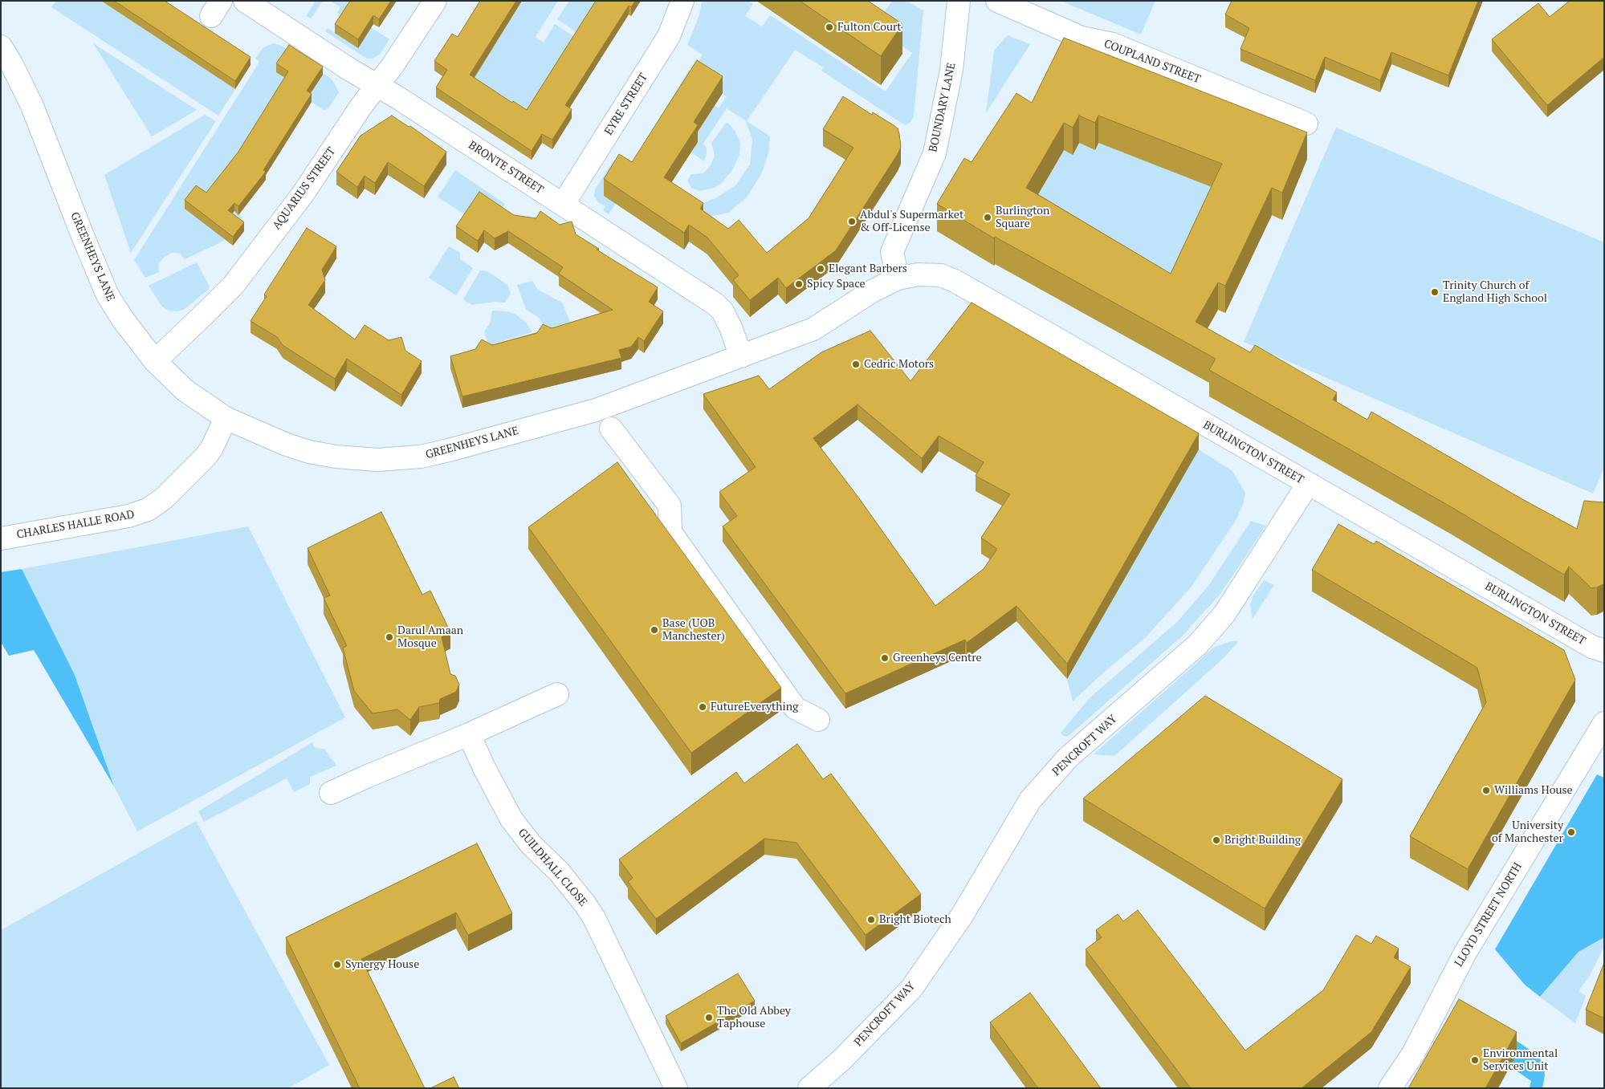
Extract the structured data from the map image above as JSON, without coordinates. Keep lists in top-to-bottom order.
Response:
{
  "streets": {
    "street": [
      "COUPLAND STREET",
      "EYRE STREET",
      "BOUNDARY LANE",
      "BRONTE STREET",
      "AQUARIUS STREET",
      "GREENHEYS LANE",
      "BURLINGTON STREET",
      "CHARLES HALLE ROAD",
      "PENCROFT WAY",
      "GUILDHALL CLOSE",
      "LLOYD STREET NORTH"
    ]
  },
  "crossings": [
    ["EYRE STREET", "BRONTE STREET"],
    ["BOUNDARY LANE", "GREENHEYS LANE"],
    ["BOUNDARY LANE", "BURLINGTON STREET"],
    ["BRONTE STREET", "AQUARIUS STREET"],
    ["BRONTE STREET", "GREENHEYS LANE"],
    ["AQUARIUS STREET", "GREENHEYS LANE"],
    ["GREENHEYS LANE", "BURLINGTON STREET"],
    ["GREENHEYS LANE", "CHARLES HALLE ROAD"],
    ["BURLINGTON STREET", "PENCROFT WAY"]
  ],
  "places": [
    "Fulton Court",
    "Burlington Square",
    "Abdul's Supermarket & Off-License",
    "Elegant Barbers",
    "Spicy Space",
    "Trinity Church of England High School",
    "Cedric Motors",
    "Base (UOB Manchester)",
    "Darul Amaan Mosque",
    "Greenheys Centre",
    "FutureEverything",
    "Williams House",
    "University of Manchester",
    "Bright Building",
    "Bright Biotech",
    "Synergy House",
    "The Old Abbey Taphouse",
    "Environmental Services Unit"
  ]
}
